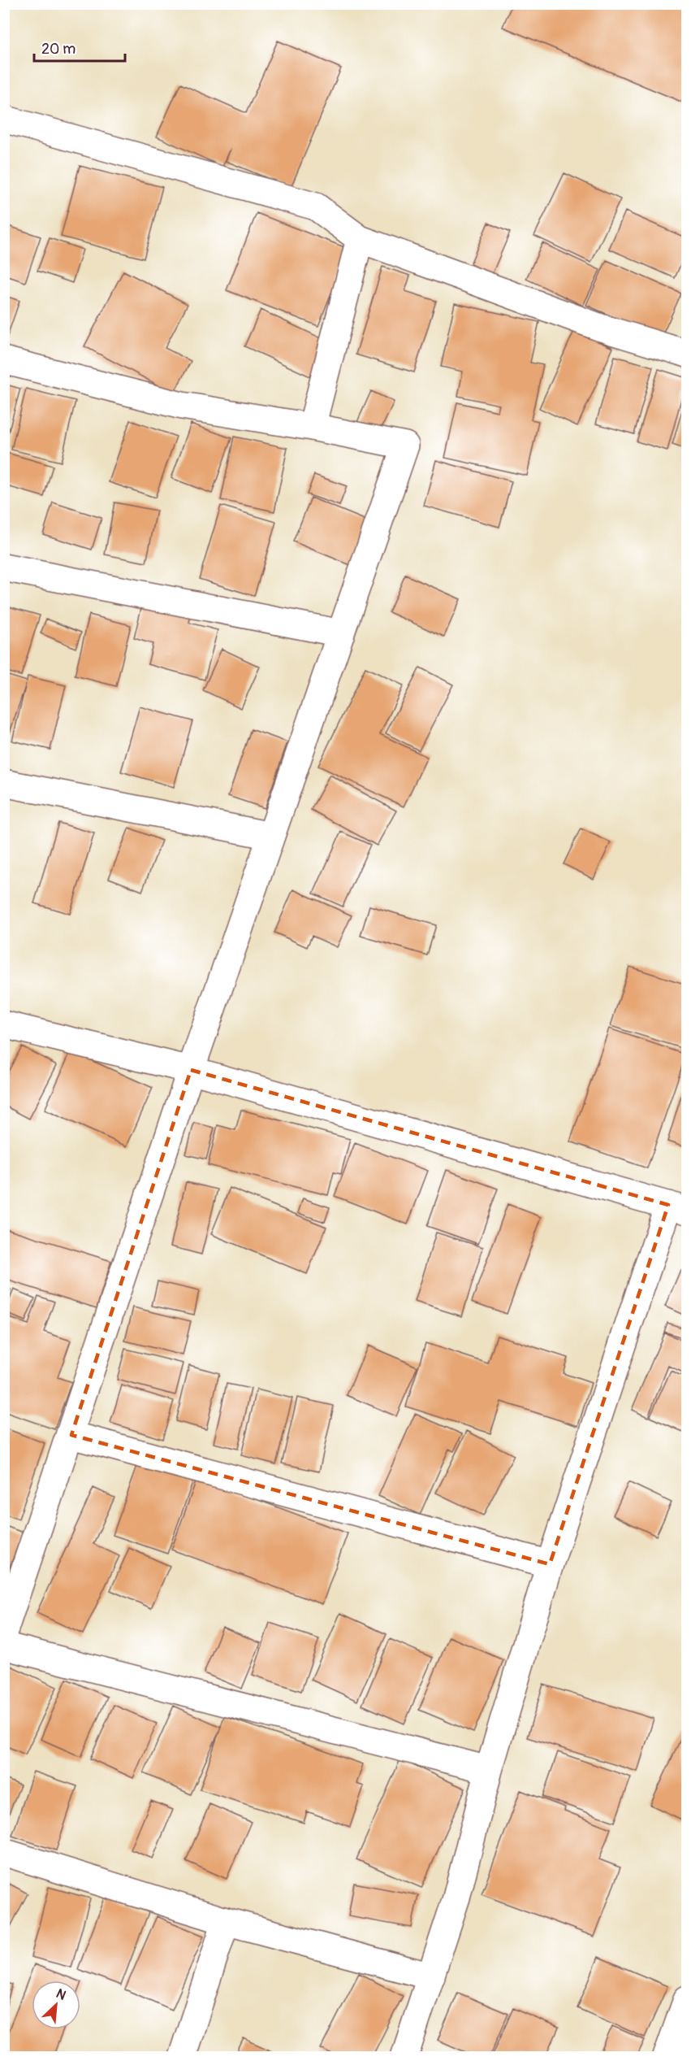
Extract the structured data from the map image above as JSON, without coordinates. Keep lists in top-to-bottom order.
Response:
{
  "scale_bar": "20 m",
  "north": "top right"
}
